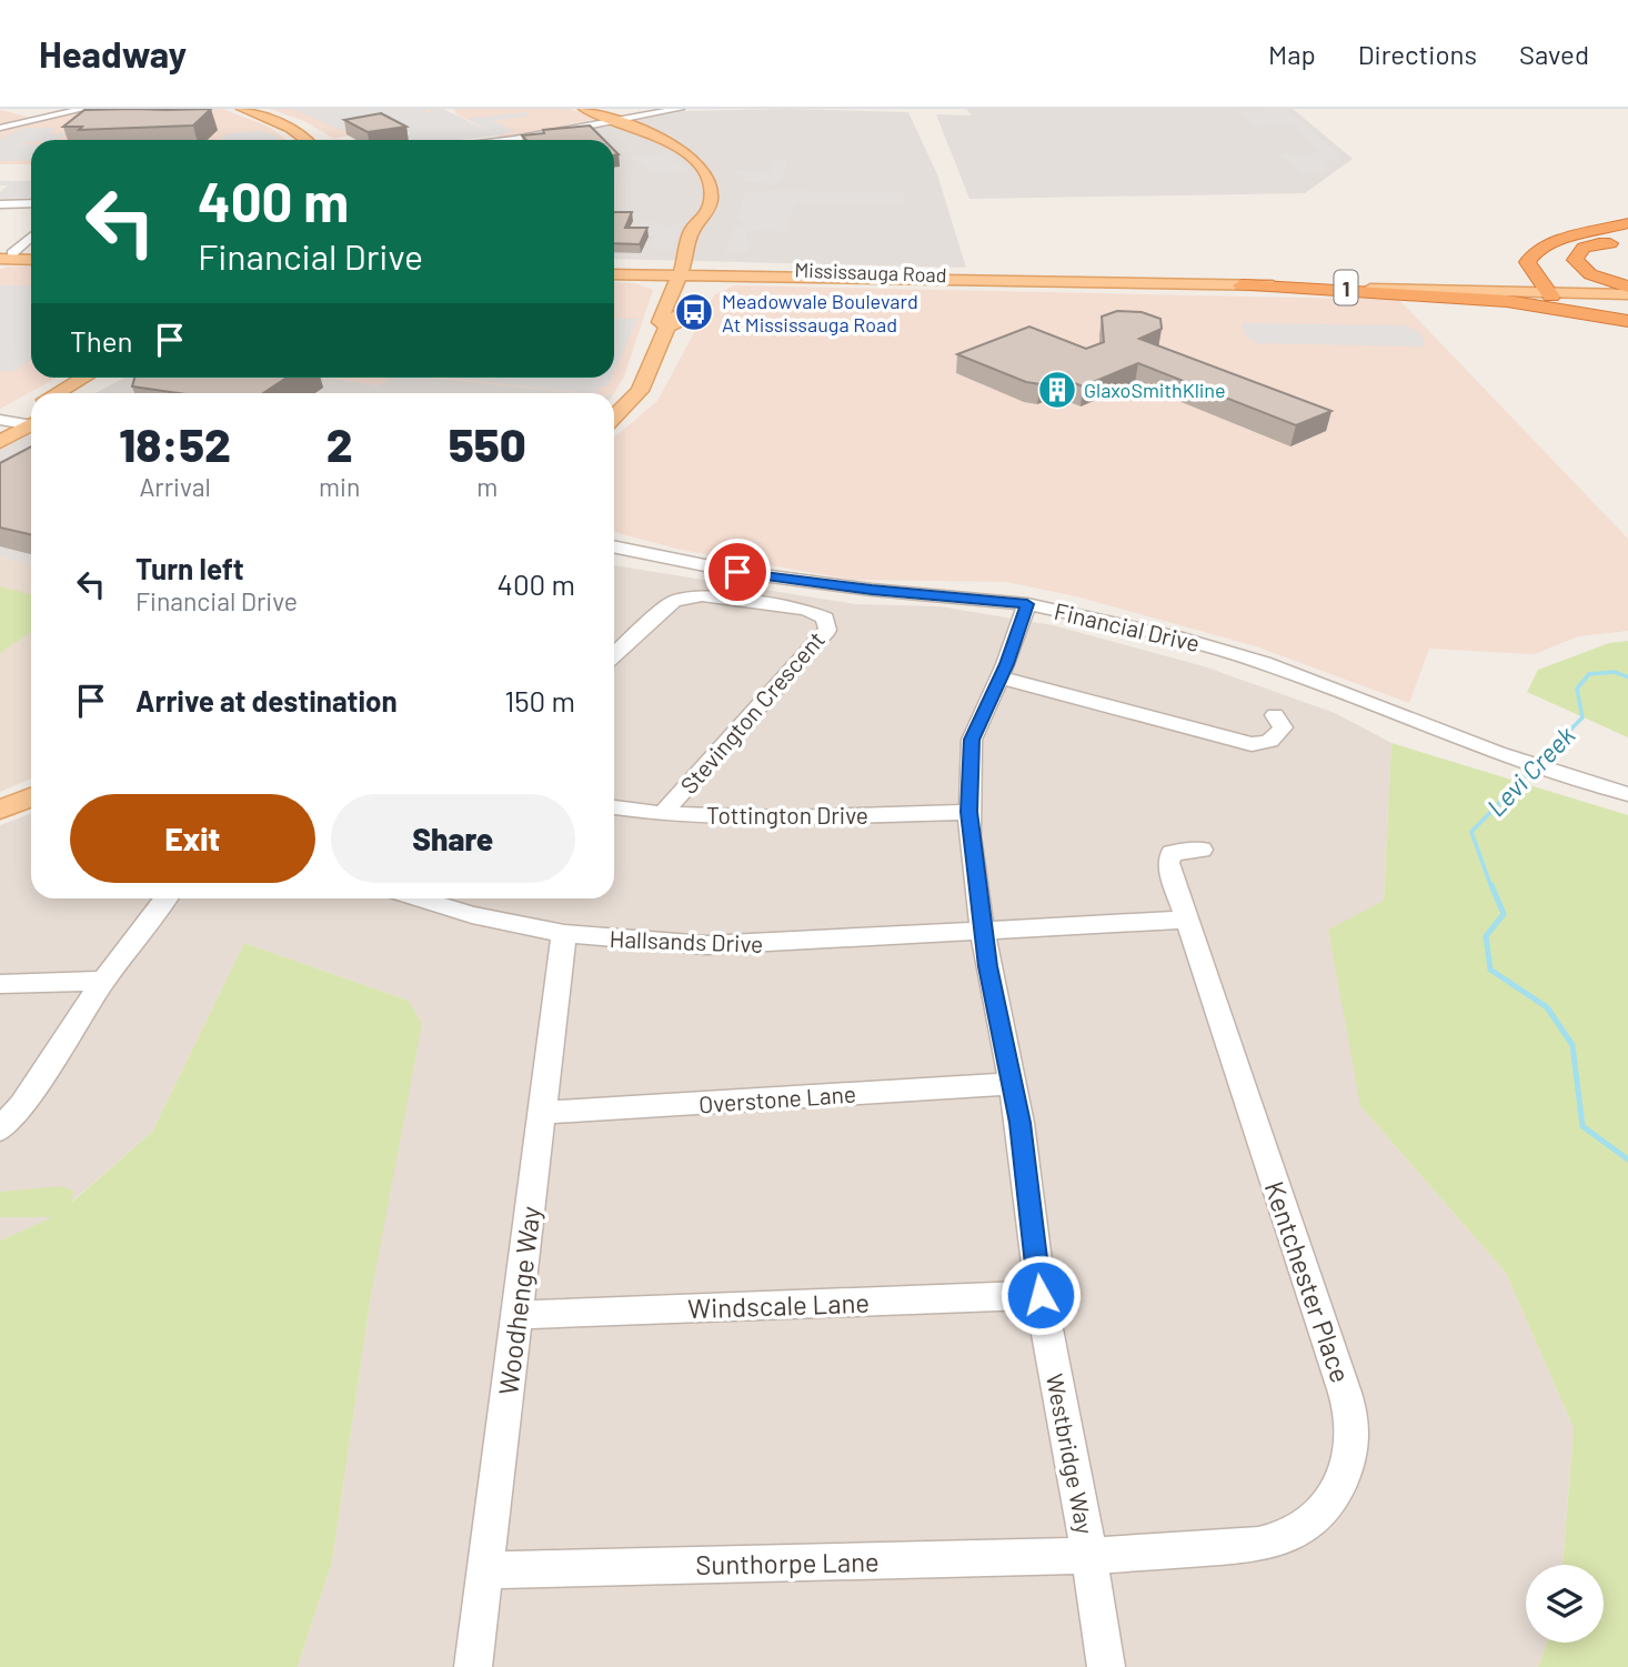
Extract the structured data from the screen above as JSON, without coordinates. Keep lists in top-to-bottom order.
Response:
{
  "streets": {
    "main road": ["Mississauga Road", "1"],
    "street": [
      "Financial Drive",
      "Stevington Crescent",
      "Tottington Drive",
      "Hallsands Drive",
      "Overstone Lane",
      "Kentchester Place",
      "Woodhenge Way",
      "Windscale Lane",
      "Westbridge Way",
      "Sunthorpe Lane"
    ]
  },
  "crossings": [
    ["Financial Drive", "Westbridge Way"],
    ["Stevington Crescent", "Tottington Drive"],
    ["Tottington Drive", "Westbridge Way"],
    ["Hallsands Drive", "Kentchester Place"],
    ["Hallsands Drive", "Woodhenge Way"],
    ["Hallsands Drive", "Westbridge Way"],
    ["Overstone Lane", "Woodhenge Way"],
    ["Overstone Lane", "Westbridge Way"],
    ["Kentchester Place", "Westbridge Way"],
    ["Kentchester Place", "Sunthorpe Lane"],
    ["Woodhenge Way", "Windscale Lane"],
    ["Woodhenge Way", "Sunthorpe Lane"],
    ["Windscale Lane", "Westbridge Way"],
    ["Westbridge Way", "Sunthorpe Lane"]
  ],
  "water": ["Levi Creek"],
  "places": {
    "bus stop": ["Meadowvale Boulevard At Mississauga Road"],
    "building": ["GlaxoSmithKline"]
  },
  "page": {
    "header": "Headway",
    "nav": ["Map", "Directions", "Saved"],
    "turn": ["400 m", "Financial Drive"],
    "then": "Then",
    "eta": [
      "18:52",
      "Arrival",
      "2",
      "min",
      "550",
      "m"
    ],
    "list": [
      {
        "name": "Turn left",
        "note": "Financial Drive",
        "value": "400 m"
      },
      {
        "name": "Arrive at destination",
        "value": "150 m"
      }
    ],
    "buttons": ["Exit", "Share"]
  }
}
